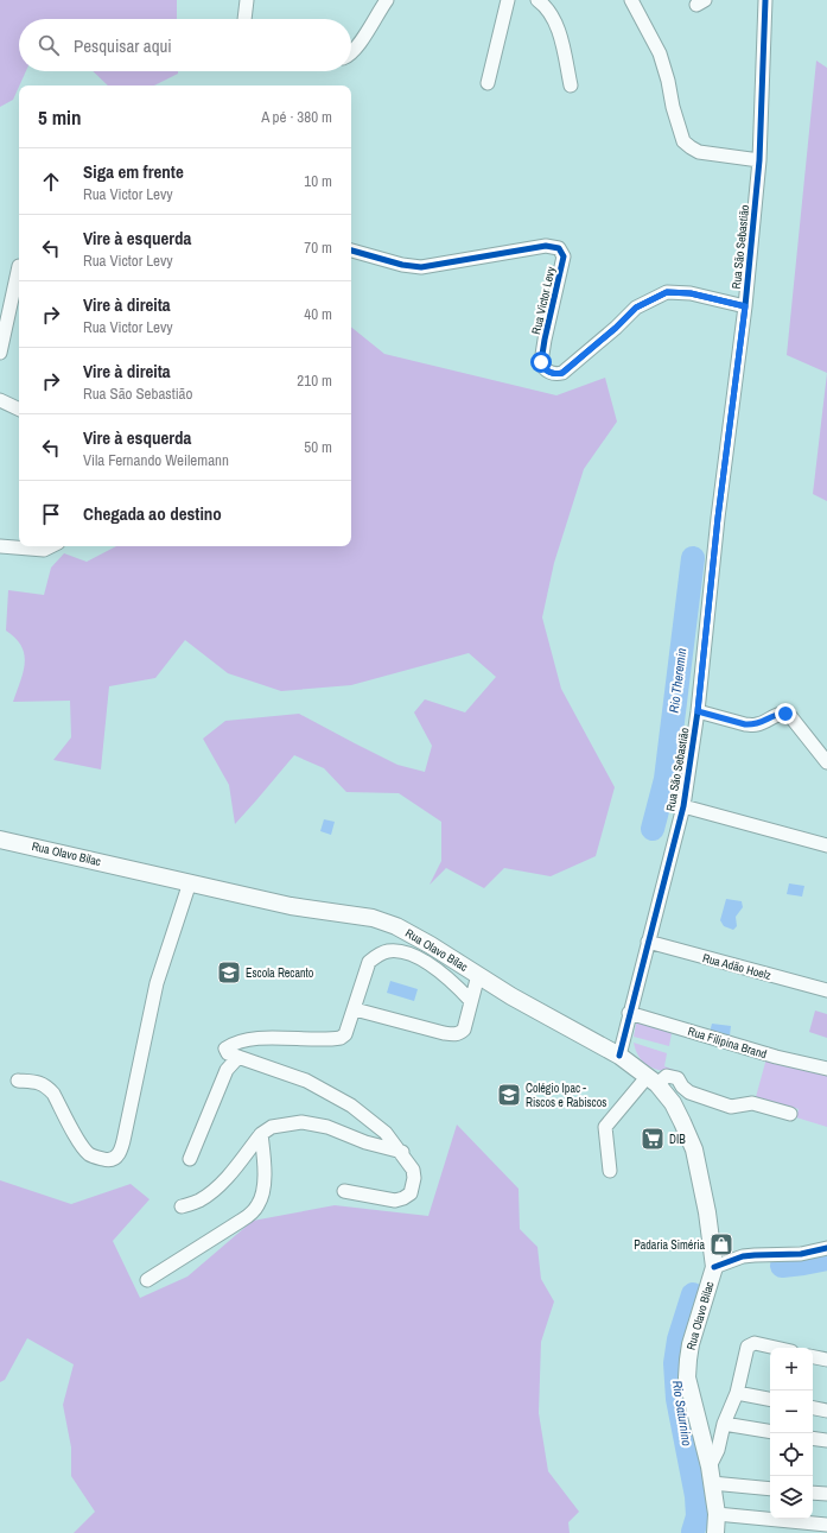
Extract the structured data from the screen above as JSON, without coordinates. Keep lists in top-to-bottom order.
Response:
{
  "streets": {
    "main road": ["Rua Olavo Bilac"],
    "street": [
      "Rua São Sebastião",
      "Rua Victor Levy",
      "Rua Adão Hoelz",
      "Rua Filipina Brand"
    ]
  },
  "crossings": [
    ["Rua São Sebastião", "Rua Victor Levy"],
    ["Rua São Sebastião", "Rua Olavo Bilac"],
    ["Rua São Sebastião", "Rua Adão Hoelz"],
    ["Rua São Sebastião", "Rua Filipina Brand"]
  ],
  "water": ["Rio Theremin", "Rio Saturnino"],
  "places": {
    "school or university": ["Escola Recanto", "Colégio Ipac - Riscos e Rabiscos"],
    "supermarket": ["DIB"],
    "shop": ["Padaria Siméria"]
  },
  "page": {
    "search": "Pesquisar aqui",
    "heading": ["5 min", "A pé · 380 m"],
    "list": [
      ["Siga em frente", "Rua Victor Levy", "10 m"],
      ["Vire à esquerda", "Rua Victor Levy", "70 m"],
      ["Vire à direita", "Rua Victor Levy", "40 m"],
      ["Vire à direita", "Rua São Sebastião", "210 m"],
      ["Vire à esquerda", "Vila Fernando Weilemann", "50 m"],
      "Chegada ao destino"
    ],
    "map_buttons": ["+", "−"]
  }
}
